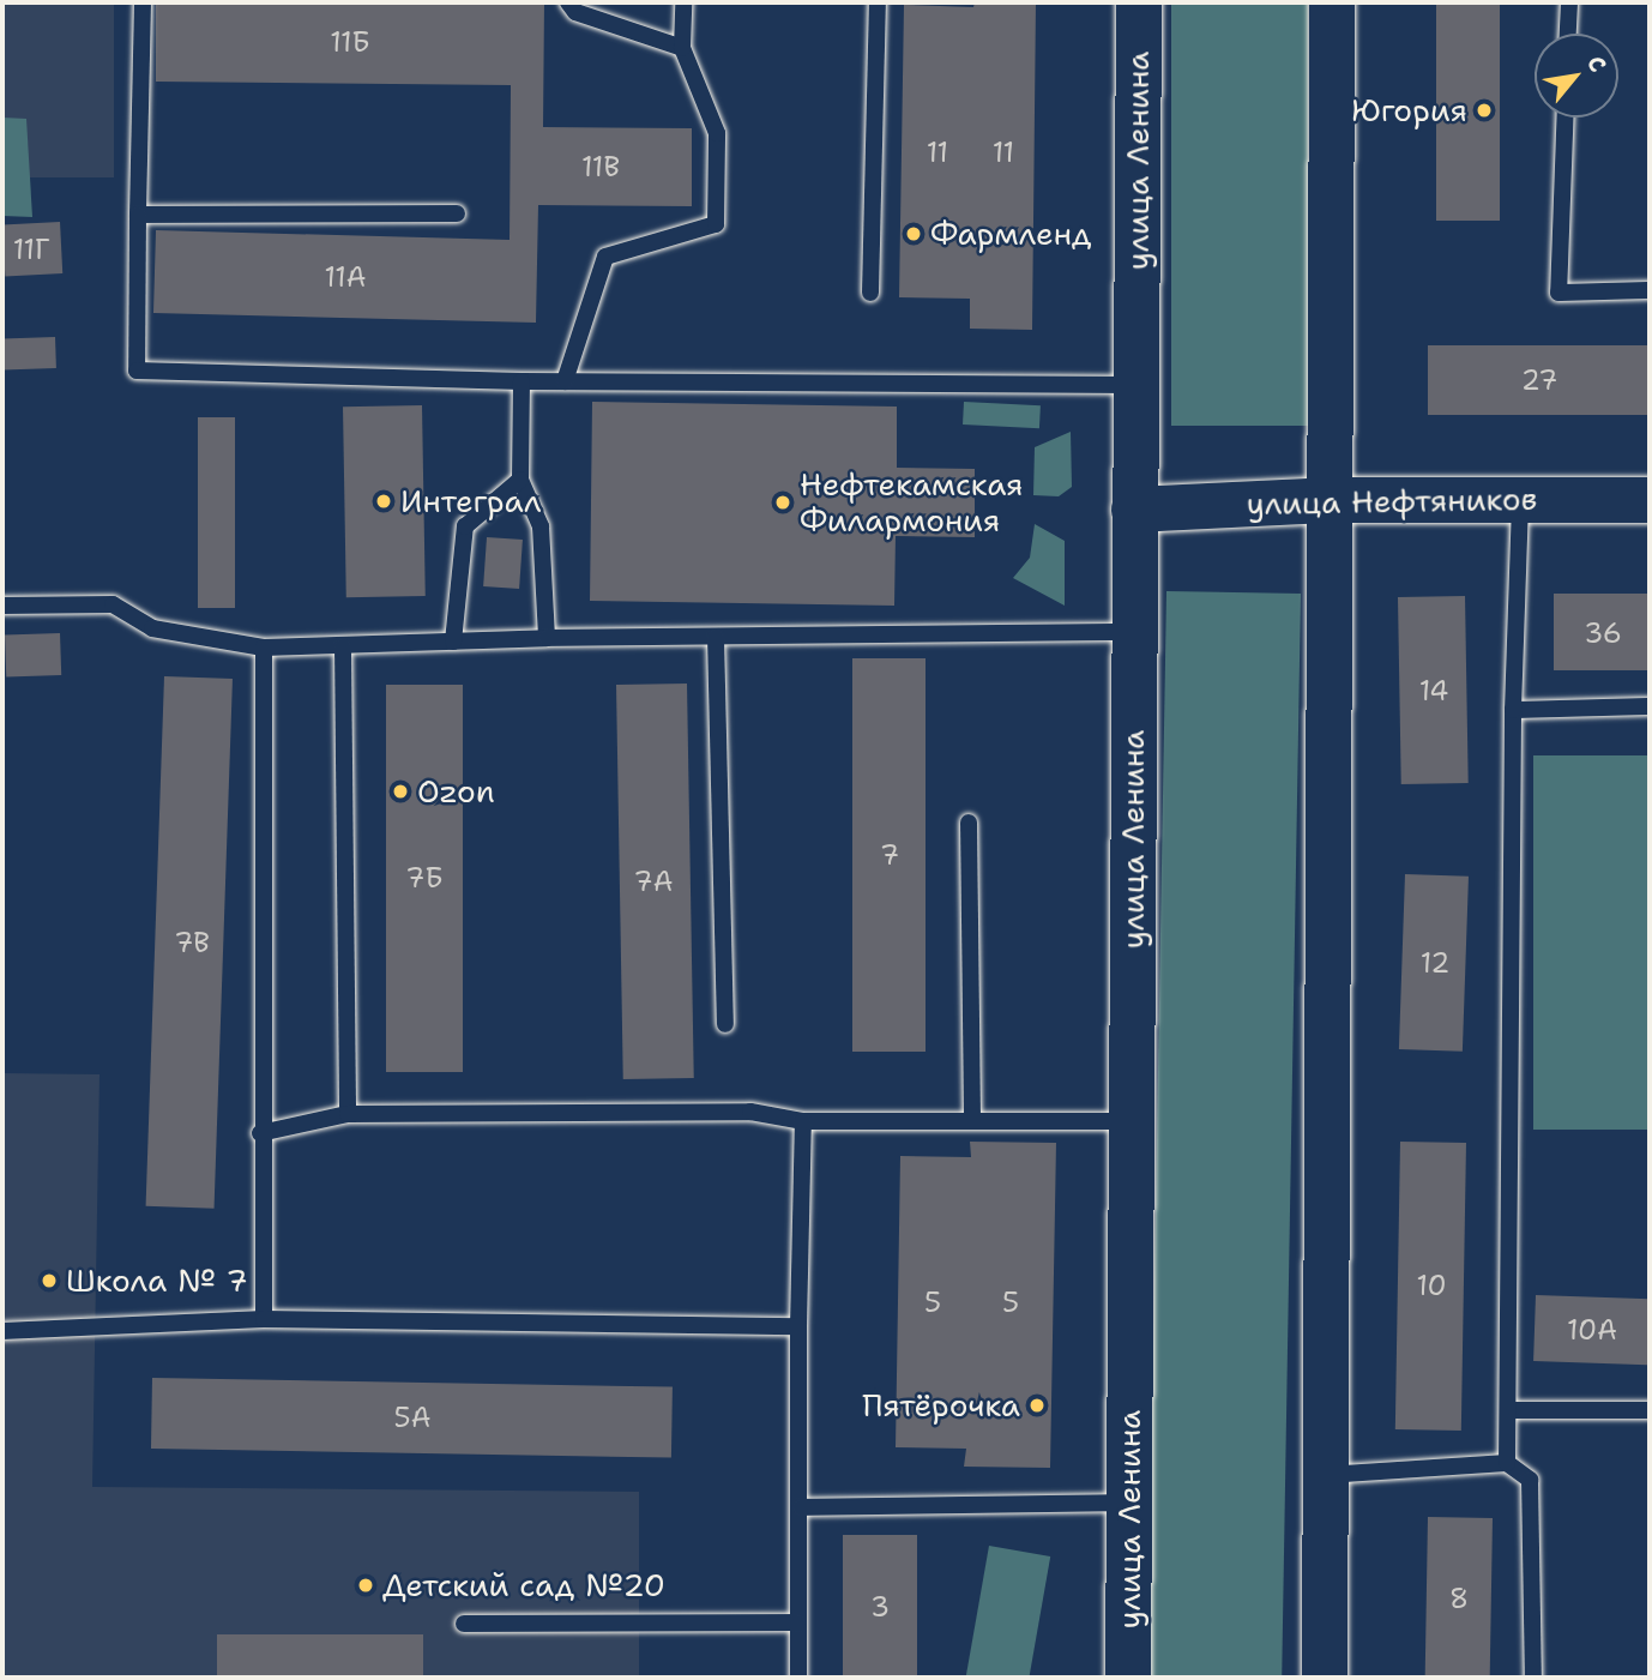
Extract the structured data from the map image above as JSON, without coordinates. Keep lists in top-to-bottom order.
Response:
{
  "streets": {
    "main road": ["улица Ленина", "улица Нефтяников"]
  },
  "crossings": [
    ["улица Ленина", "улица Нефтяников"]
  ],
  "places": [
    "Югория",
    "Фармленд",
    "Интеграл",
    "Нефтекамская Филармония",
    "Ozon",
    "Школа № 7",
    "Пятёрочка",
    "Детский сад №20"
  ],
  "house_numbers": [
    "11Б",
    "11",
    "11",
    "11В",
    "11Г",
    "11А",
    "27",
    "36",
    "14",
    "7",
    "7Б",
    "7А",
    "7В",
    "12",
    "10",
    "5",
    "5",
    "10А",
    "5А",
    "8",
    "3"
  ],
  "north": "top right"
}
